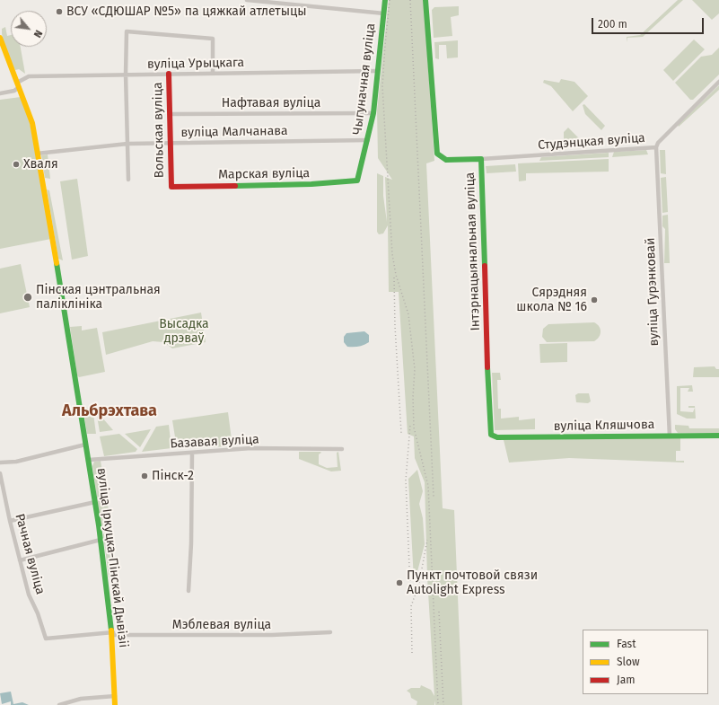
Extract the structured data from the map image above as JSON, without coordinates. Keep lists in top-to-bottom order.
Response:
{
  "streets": {
    "street": [
      "вуліца Урыцкага",
      "Чыгуначная вуліца",
      "Нафтавая вуліца",
      "Вольская вуліца",
      "вуліца Малчанава",
      "Студэнцкая вуліца",
      "Марская вуліца",
      "Інтэрнацыянальная вуліца",
      "вуліца Гурэнковай",
      "вуліца Кляшчова",
      "Базавая вуліца",
      "Рачная вуліца",
      "вуліца Іркуцка-Пінскай Дывізіі",
      "Мэблевая вуліца"
    ]
  },
  "crossings": [
    ["вуліца Урыцкага", "Чыгуначная вуліца"],
    ["вуліца Урыцкага", "Вольская вуліца"],
    ["вуліца Урыцкага", "вуліца Іркуцка-Пінскай Дывізіі"],
    ["Чыгуначная вуліца", "Нафтавая вуліца"],
    ["Чыгуначная вуліца", "вуліца Малчанава"],
    ["Чыгуначная вуліца", "Марская вуліца"],
    ["Нафтавая вуліца", "Вольская вуліца"],
    ["Вольская вуліца", "вуліца Малчанава"],
    ["Вольская вуліца", "Марская вуліца"],
    ["вуліца Малчанава", "вуліца Іркуцка-Пінскай Дывізіі"],
    ["Студэнцкая вуліца", "Інтэрнацыянальная вуліца"],
    ["Студэнцкая вуліца", "вуліца Гурэнковай"],
    ["Інтэрнацыянальная вуліца", "вуліца Кляшчова"],
    ["вуліца Гурэнковай", "вуліца Кляшчова"],
    ["Базавая вуліца", "вуліца Іркуцка-Пінскай Дывізіі"],
    ["Рачная вуліца", "Мэблевая вуліца"],
    ["вуліца Іркуцка-Пінскай Дывізіі", "Мэблевая вуліца"]
  ],
  "districts": ["Альбрэхтава"],
  "parks": ["Высадка дрэваў"],
  "places": [
    "ВСУ «СДЮШАР №5» па цяжкай атлетыцы",
    "Хваля",
    "Пінская цэнтральная паліклініка",
    "Сярэдняя школа № 16",
    "Пінск-2",
    "Пункт почтовой связи Autolight Express"
  ],
  "legend": ["Fast", "Slow", "Jam"],
  "scale_bar": "200 m",
  "north": "bottom right"
}
